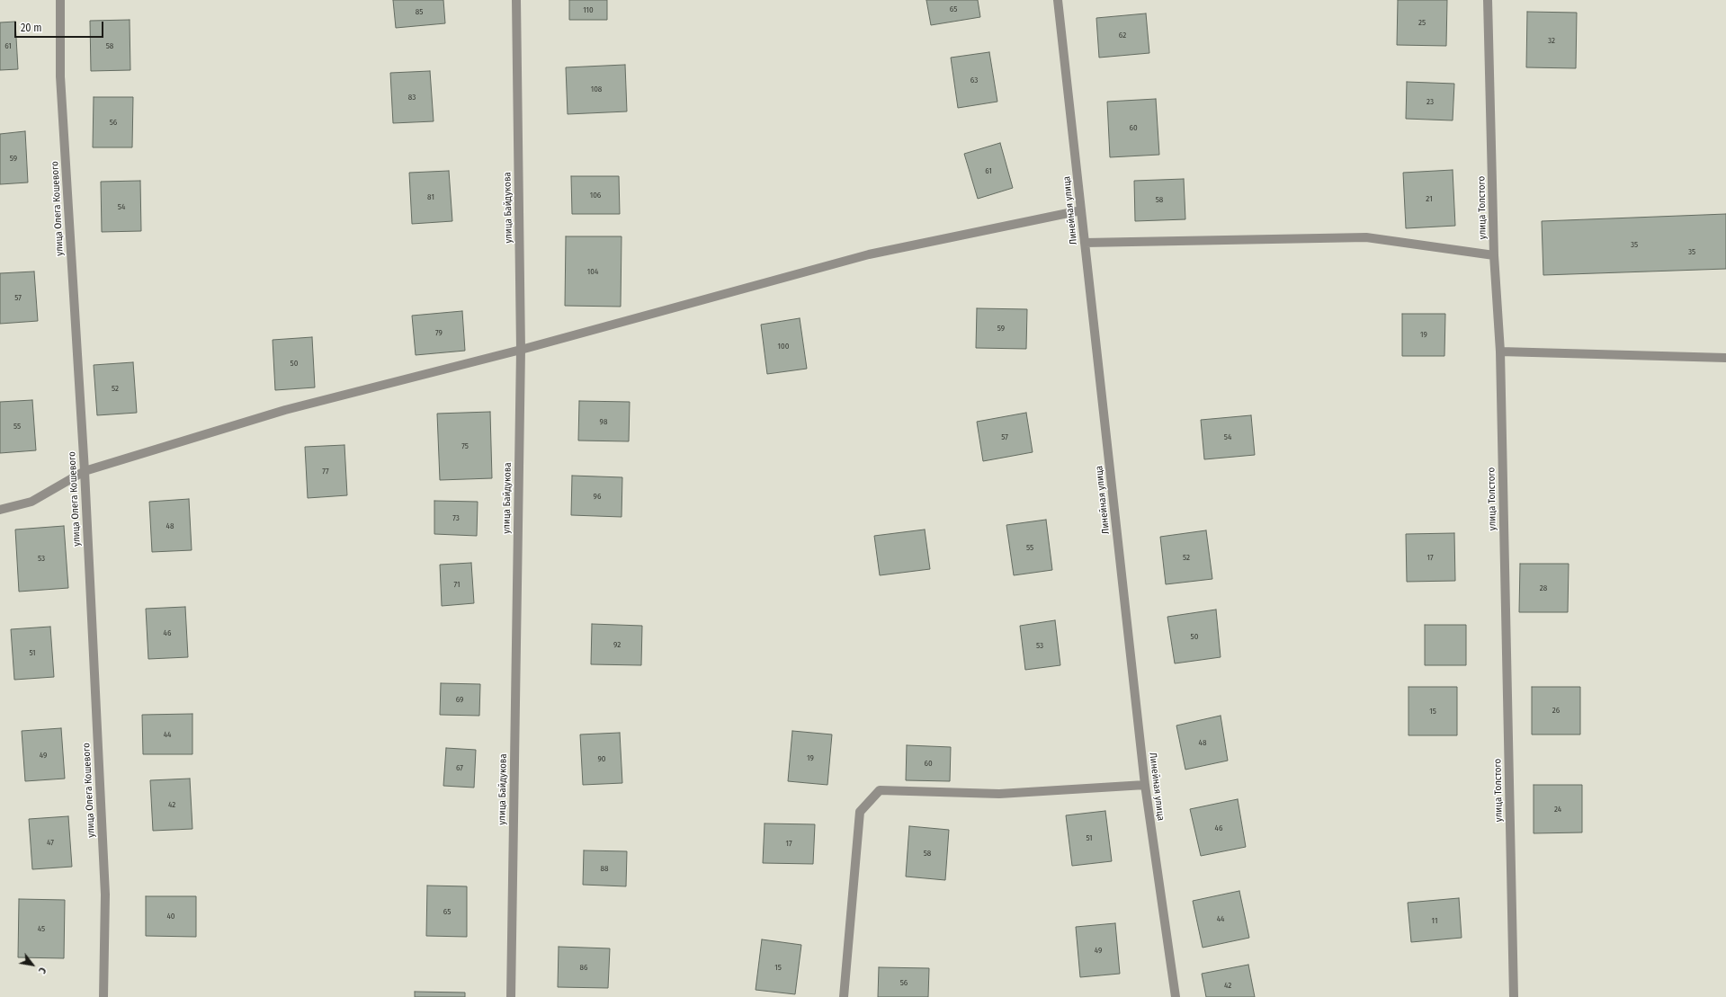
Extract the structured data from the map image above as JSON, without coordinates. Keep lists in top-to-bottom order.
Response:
{
  "streets": {
    "street": [
      "улица Байдукова",
      "улица Толстого",
      "улица Олега Кошевого",
      "Линейная улица"
    ]
  },
  "house_numbers": [
    "65",
    "110",
    "85",
    "25",
    "62",
    "32",
    "61",
    "58",
    "63",
    "108",
    "83",
    "23",
    "56",
    "60",
    "59",
    "61",
    "106",
    "81",
    "21",
    "58",
    "54",
    "35",
    "35",
    "104",
    "57",
    "59",
    "79",
    "19",
    "100",
    "50",
    "52",
    "98",
    "55",
    "57",
    "54",
    "75",
    "77",
    "96",
    "73",
    "48",
    "55",
    "52",
    "17",
    "53",
    "71",
    "28",
    "46",
    "50",
    "92",
    "53",
    "51",
    "69",
    "26",
    "15",
    "44",
    "48",
    "49",
    "19",
    "90",
    "60",
    "67",
    "42",
    "24",
    "46",
    "51",
    "47",
    "17",
    "58",
    "88",
    "65",
    "40",
    "44",
    "11",
    "45",
    "49",
    "86",
    "15",
    "56",
    "42"
  ],
  "scale_bar": "20 m",
  "north": "bottom right"
}
